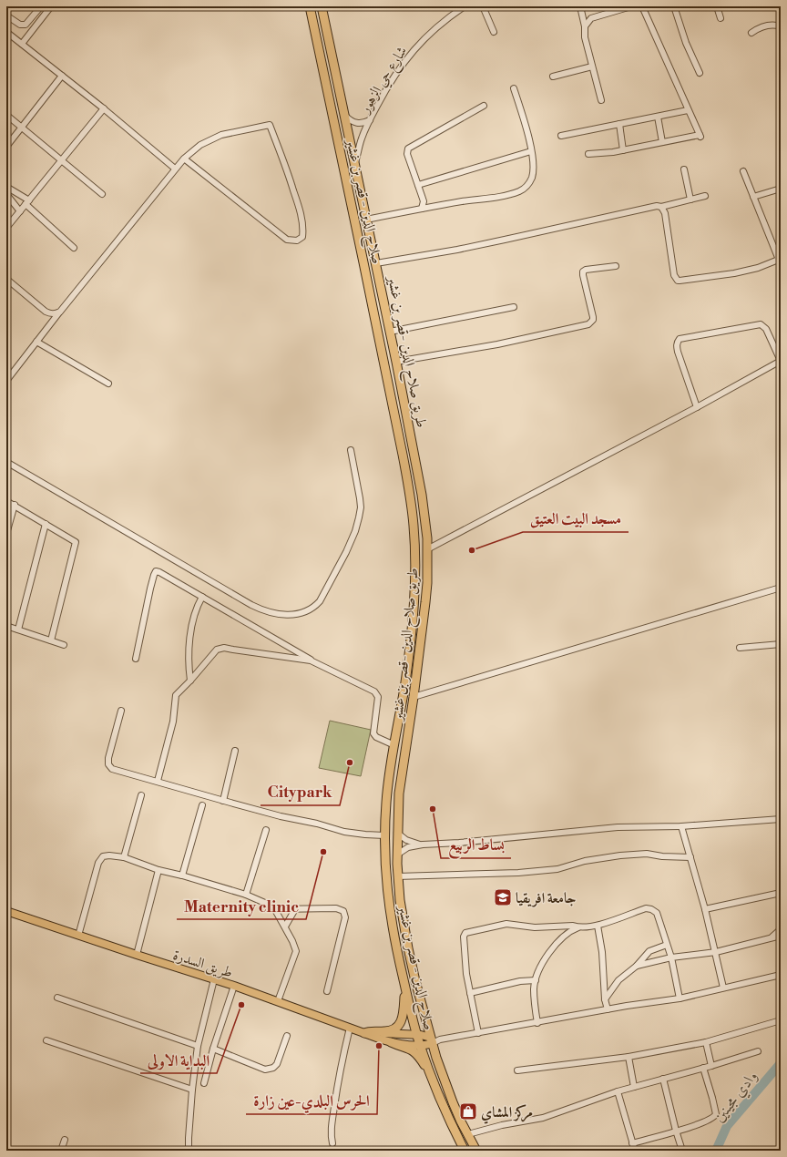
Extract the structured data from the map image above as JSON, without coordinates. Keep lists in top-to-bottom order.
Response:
{
  "streets": {
    "highway": ["صلاح الدين - قصر بن غشير", "طريق صلاح الدين -قصر بن غشير"],
    "main road": ["طريق السدرة"],
    "street": ["شارع حي الزهور"]
  },
  "crossings": [
    ["شارع حي الزهور", "طريق صلاح الدين -قصر بن غشير"],
    ["صلاح الدين - قصر بن غشير", "طريق السدرة"],
    ["طريق صلاح الدين -قصر بن غشير", "طريق السدرة"]
  ],
  "water": ["وادي مجينين"],
  "places": {
    "other": [
      "مسجد البيت العتيق",
      "Citypark",
      "بساط الربيع",
      "Maternity clinic",
      "البداية الاولى",
      "الحرس البلدي-عين زارة"
    ],
    "school or university": ["جامعة افريقيا"],
    "shop": ["مركز المشاي"]
  }
}
